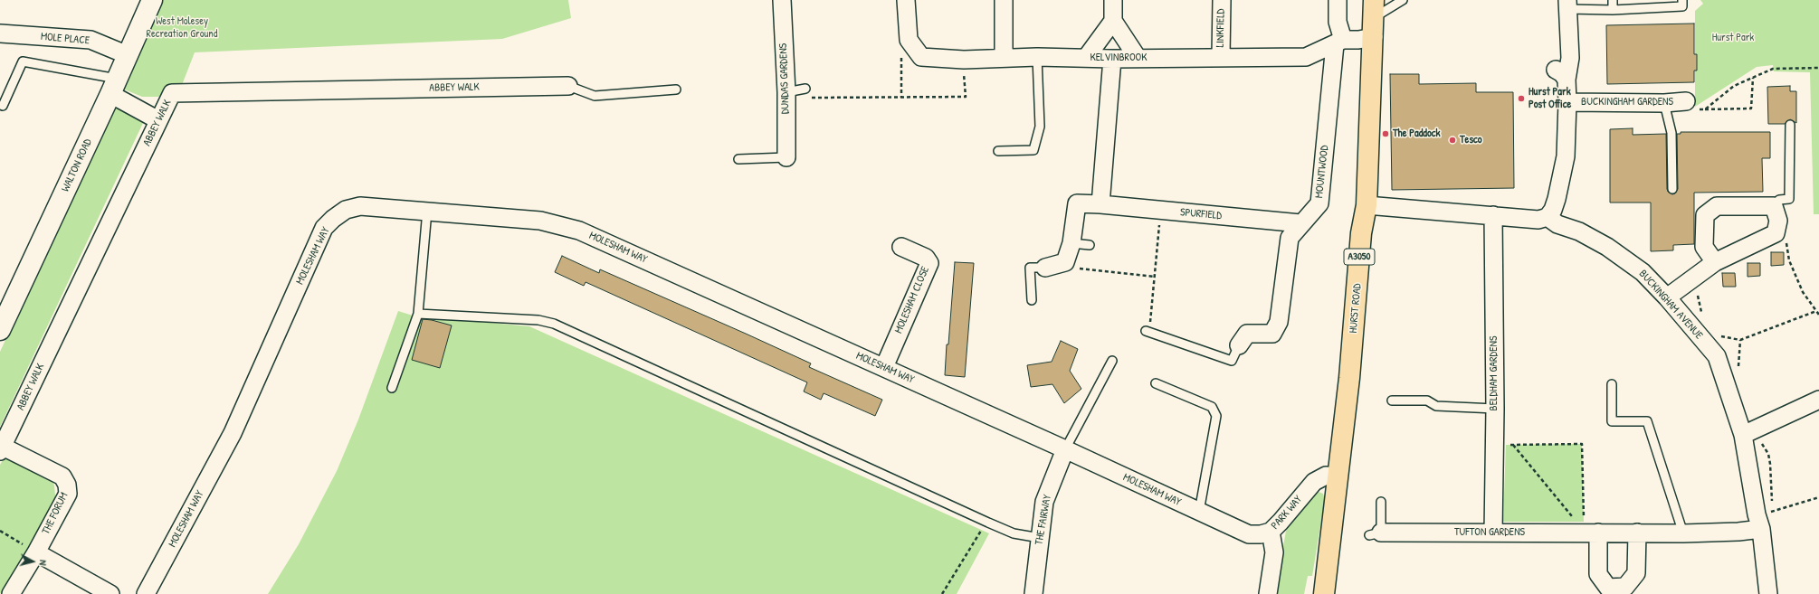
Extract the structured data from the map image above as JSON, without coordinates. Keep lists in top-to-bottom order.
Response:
{
  "streets": {
    "main road": ["WALTON ROAD", "A3050", "HURST ROAD"],
    "street": [
      "LINKFIELD",
      "MOLE PLACE",
      "KELVINBROOK",
      "DUNDAS GARDENS",
      "ABBEY WALK",
      "BUCKINGHAM GARDENS",
      "MOUNTWOOD",
      "SPURFIELD",
      "MOLESHAM WAY",
      "MOLESHAM CLOSE",
      "BUCKINGHAM AVENUE",
      "BELDHAM GARDENS",
      "PARK WAY",
      "THE FORUM",
      "THE FAIRWAY",
      "TUFTON GARDENS"
    ]
  },
  "crossings": [
    ["LINKFIELD", "KELVINBROOK"],
    ["MOLE PLACE", "WALTON ROAD"],
    ["KELVINBROOK", "MOUNTWOOD"],
    ["KELVINBROOK", "HURST ROAD"],
    ["ABBEY WALK", "THE FORUM"],
    ["MOUNTWOOD", "SPURFIELD"],
    ["MOLESHAM WAY", "MOLESHAM CLOSE"],
    ["MOLESHAM WAY", "PARK WAY"],
    ["MOLESHAM WAY", "THE FAIRWAY"],
    ["BUCKINGHAM AVENUE", "TUFTON GARDENS"],
    ["HURST ROAD", "PARK WAY"],
    ["BELDHAM GARDENS", "TUFTON GARDENS"]
  ],
  "parks": ["West Molesey Recreation Ground", "Hurst Park"],
  "places": ["Hurst Park Post Office", "The Paddock", "Tesco"],
  "north": "right"
}
